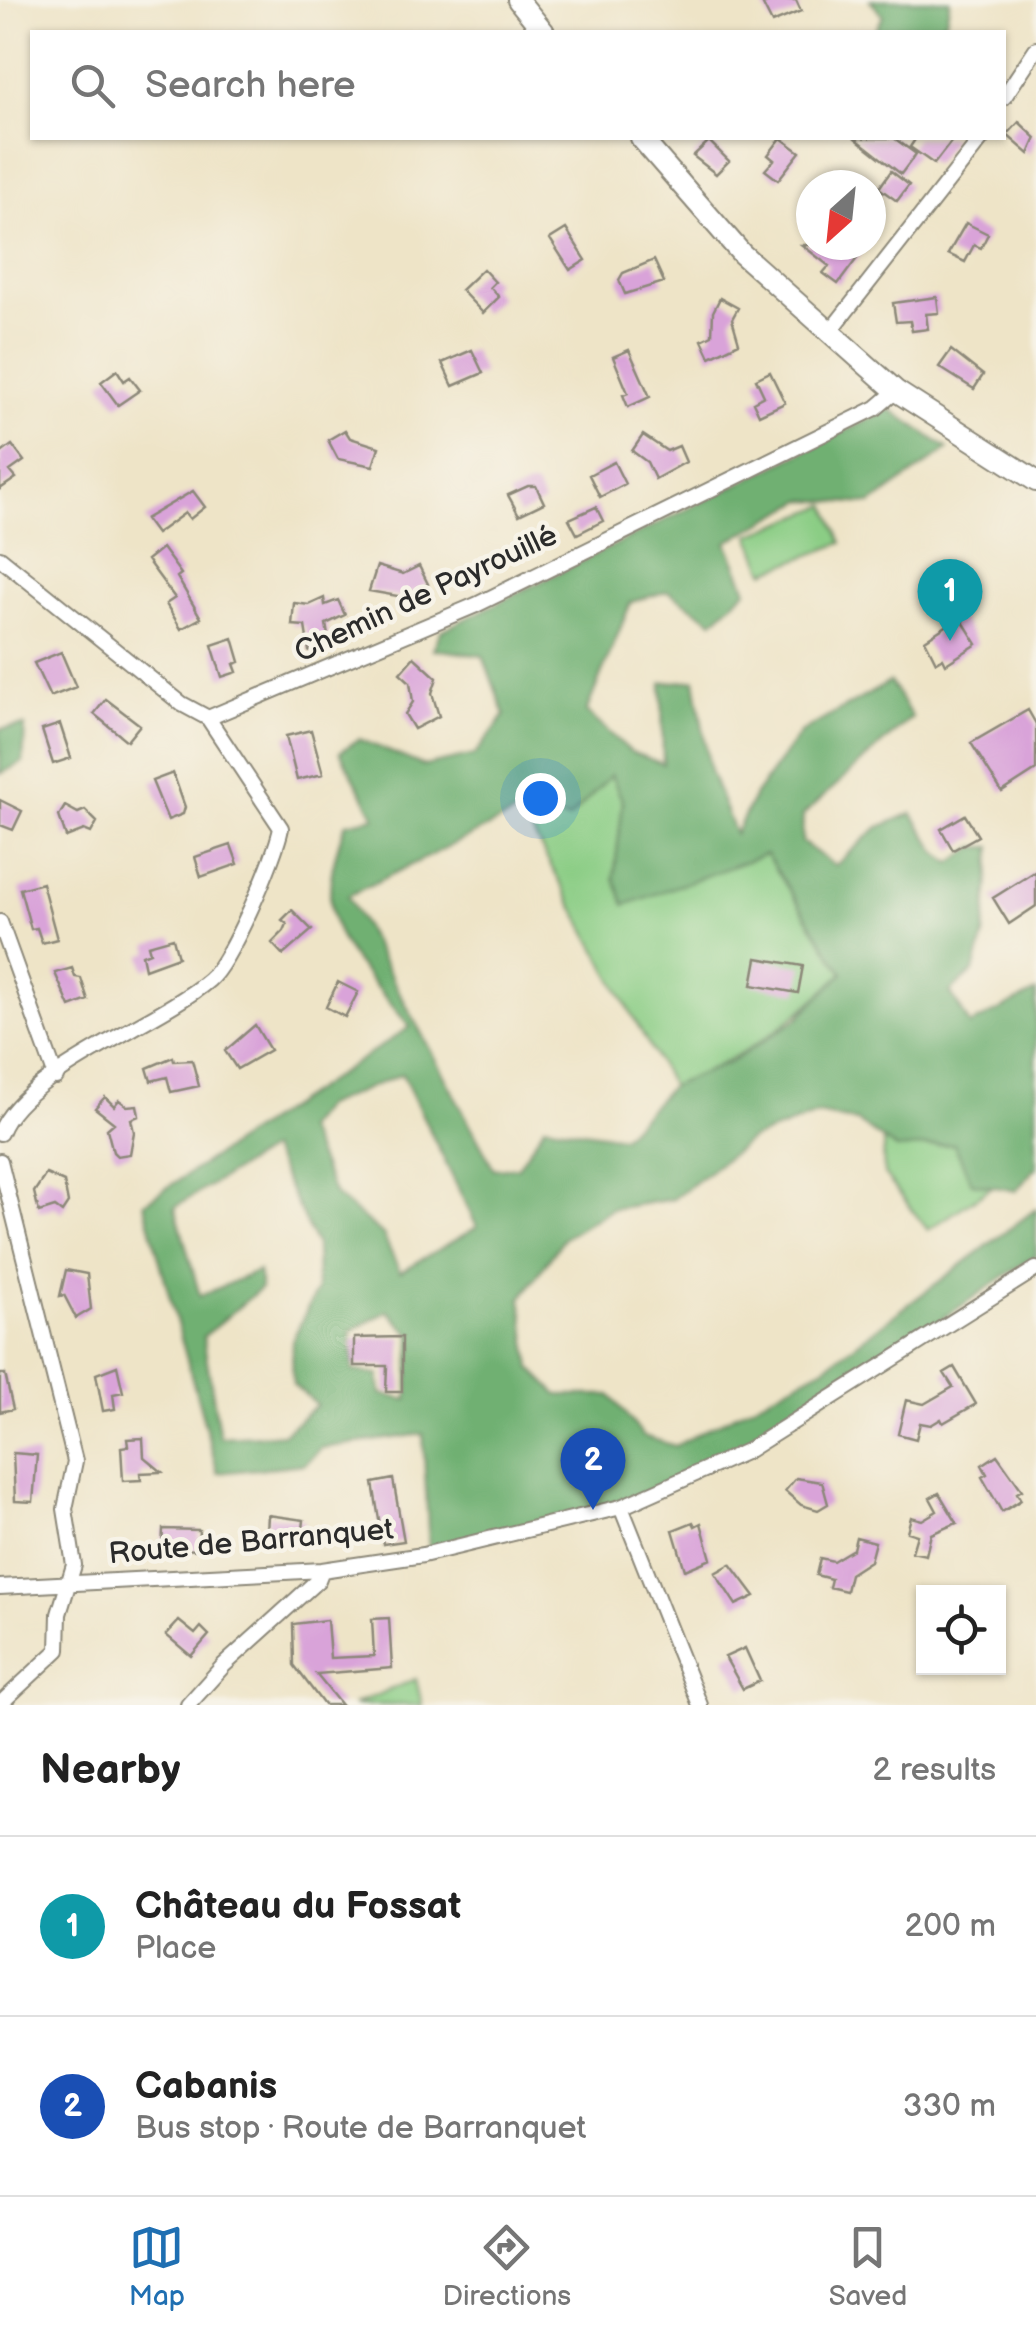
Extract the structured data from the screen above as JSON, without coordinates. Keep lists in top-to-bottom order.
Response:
{
  "streets": {
    "street": ["Chemin de Payrouillé", "Route de Barranquet"]
  },
  "north": "bottom left",
  "page": {
    "search": "Search here",
    "pins": ["1", "2"],
    "heading": ["Nearby", "2 results"],
    "list": [
      {
        "mark": "1",
        "name": "Château du Fossat",
        "note": "Place",
        "value": "200 m"
      },
      {
        "mark": "2",
        "name": "Cabanis",
        "note": "Bus stop · Route de Barranquet",
        "value": "330 m"
      }
    ],
    "nav": ["Map", "Directions", "Saved"]
  }
}
